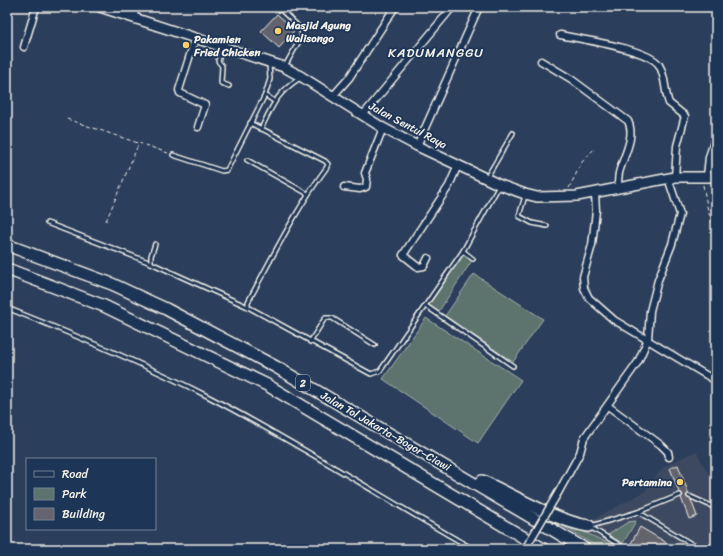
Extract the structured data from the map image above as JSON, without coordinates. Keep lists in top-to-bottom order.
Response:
{
  "streets": {
    "highway": ["2", "Jalan Tol Jakarta–Bogor–Ciawi"],
    "main road": ["Jalan Sentul Raya"]
  },
  "districts": ["KADUMANGGU"],
  "places": ["Masjid Agung Walisongo", "Pakamien Fried Chicken", "Pertamina"],
  "legend": ["Road", "Park", "Building"]
}
